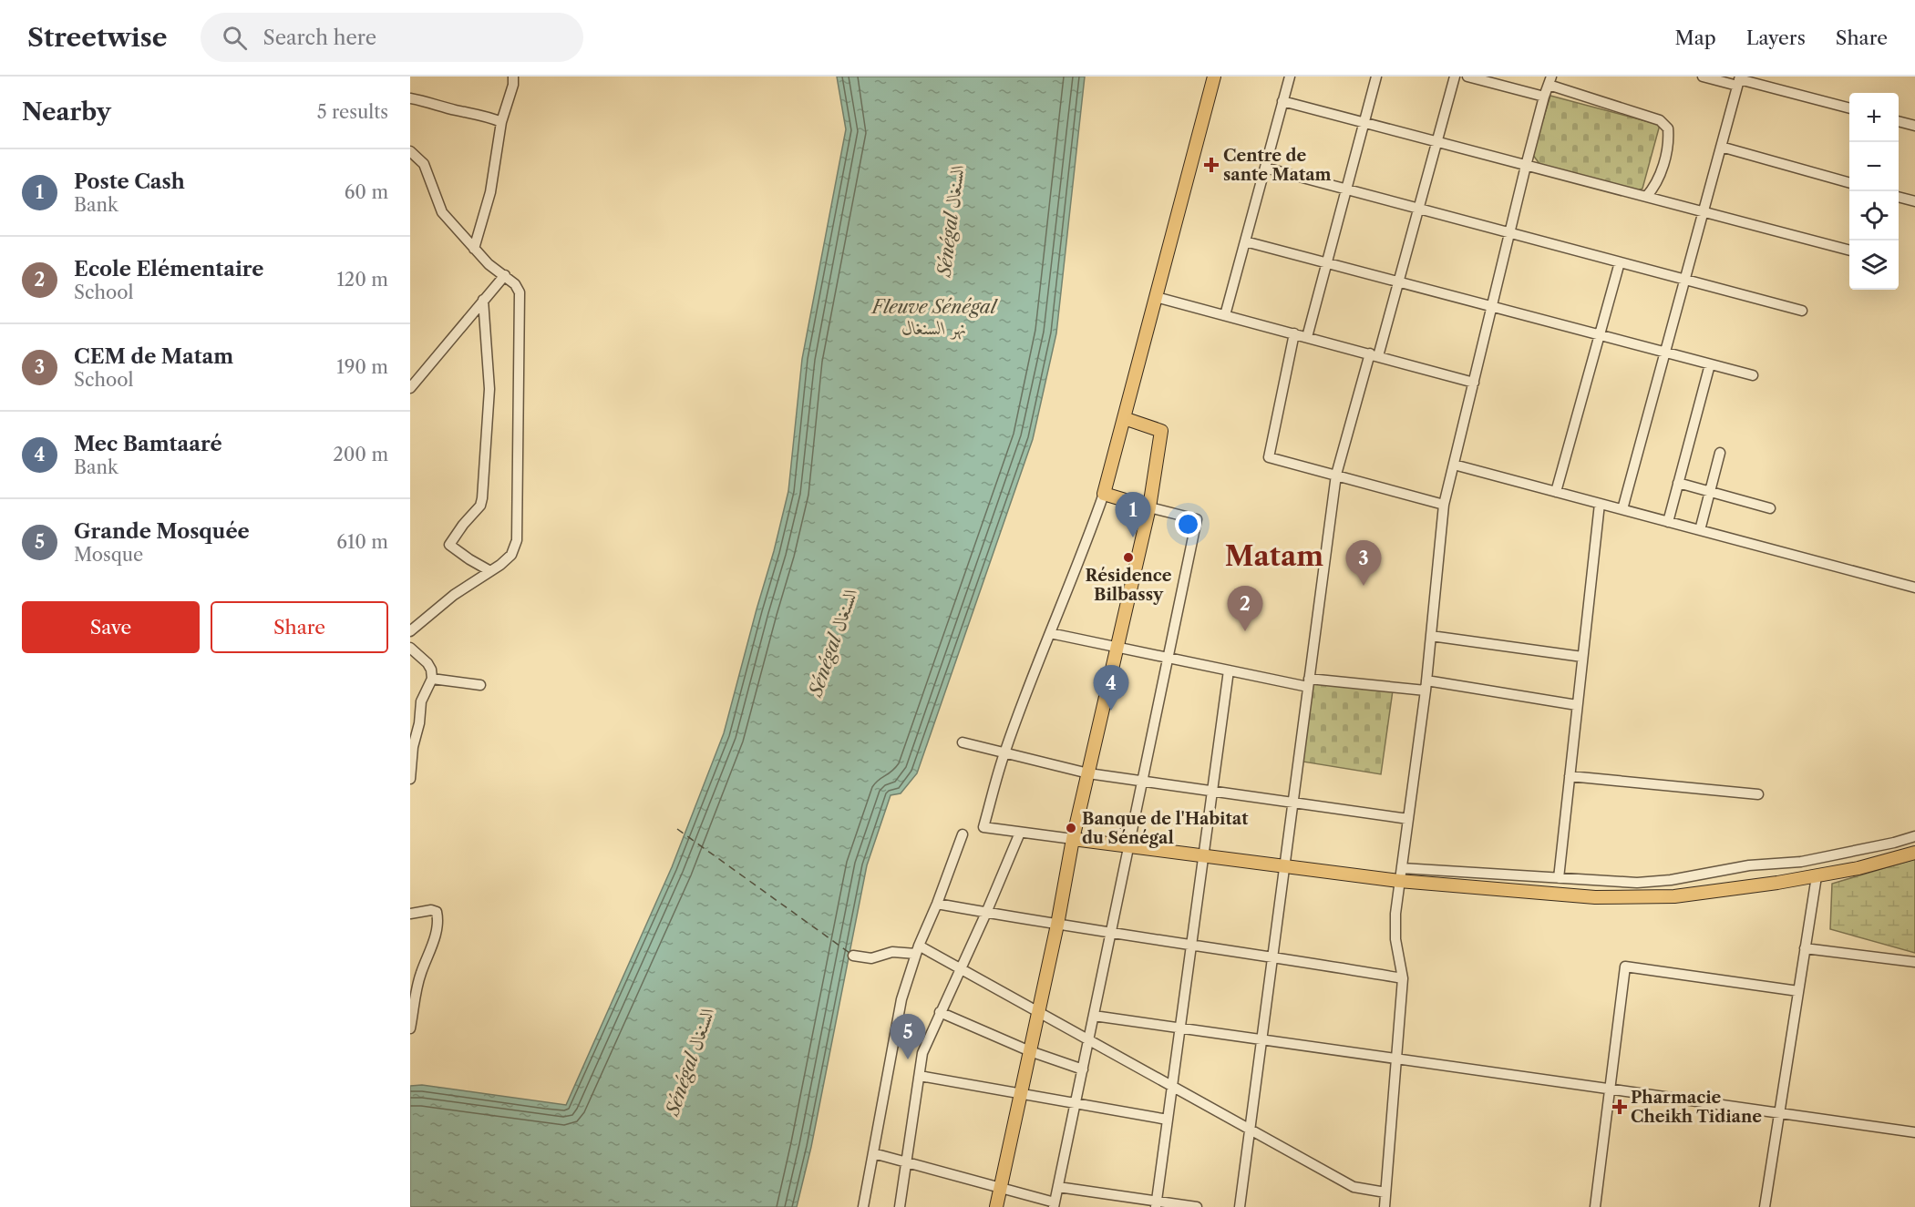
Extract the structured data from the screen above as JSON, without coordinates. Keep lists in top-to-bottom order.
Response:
{
  "districts": ["Matam"],
  "water": ["Sénégal السنغال", "Fleuve Sénégal نهر السنغال"],
  "places": {
    "health": ["Centre de sante Matam", "Pharmacie Cheikh Tidiane"],
    "other": ["Résidence Bilbassy", "Banque de l'Habitat du Sénégal"]
  },
  "page": {
    "header": "Streetwise",
    "search": "Search here",
    "nav": ["Map", "Layers", "Share"],
    "heading": ["Nearby", "5 results"],
    "map_buttons": ["+", "−"],
    "list": [
      {
        "mark": "1",
        "name": "Poste Cash",
        "note": "Bank",
        "value": "60 m"
      },
      {
        "mark": "2",
        "name": "Ecole Elémentaire",
        "note": "School",
        "value": "120 m"
      },
      {
        "mark": "3",
        "name": "CEM de Matam",
        "note": "School",
        "value": "190 m"
      },
      {
        "mark": "4",
        "name": "Mec Bamtaaré",
        "note": "Bank",
        "value": "200 m"
      },
      {
        "mark": "5",
        "name": "Grande Mosquée",
        "note": "Mosque",
        "value": "610 m"
      }
    ],
    "pins": [
      "1",
      "3",
      "2",
      "4",
      "5"
    ],
    "buttons": ["Save", "Share"]
  }
}
